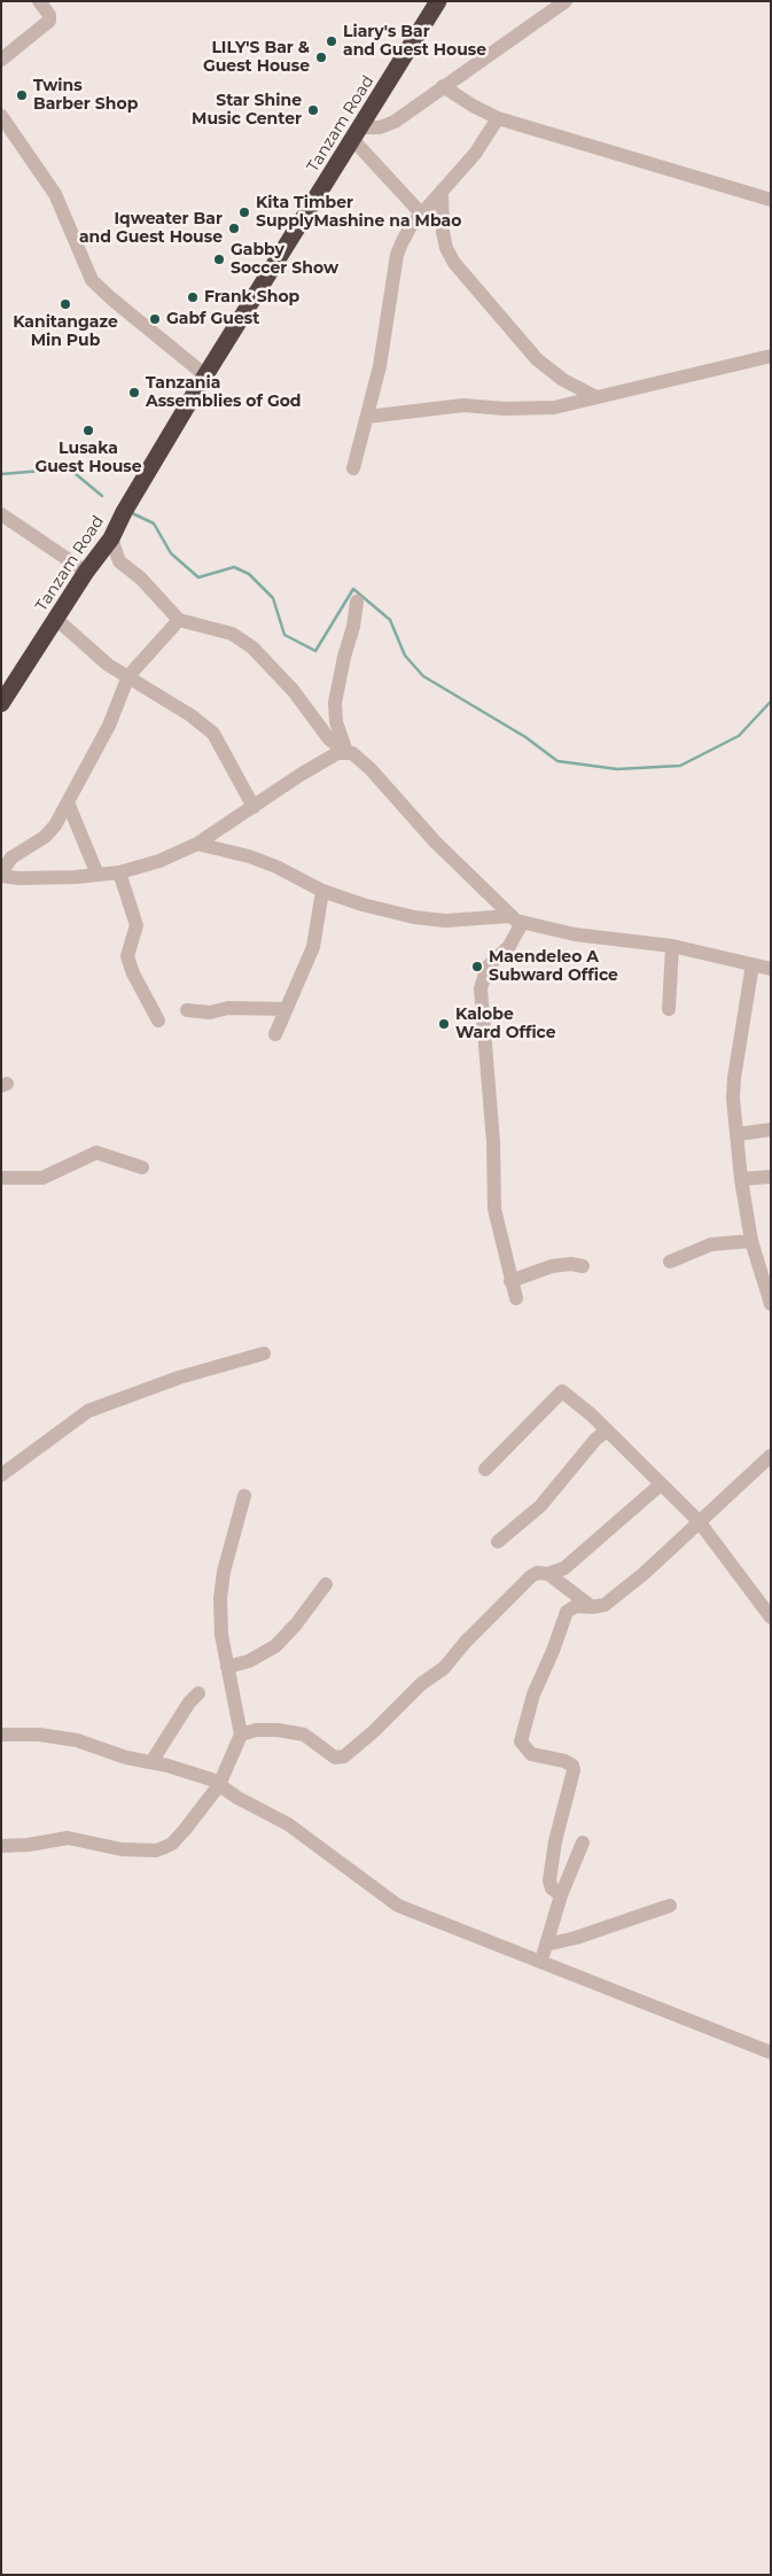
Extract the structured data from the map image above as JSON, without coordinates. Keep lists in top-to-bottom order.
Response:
{
  "streets": {
    "highway": ["Tanzam Road"]
  },
  "places": [
    "Liary's Bar and Guest House",
    "LILY'S Bar & Guest House",
    "Twins Barber Shop",
    "Star Shine Music Center",
    "Kita Timber SupplyMashine na Mbao",
    "Iqweater Bar and Guest House",
    "Gabby Soccer Show",
    "Frank Shop",
    "Kanitangaze Min Pub",
    "Gabf Guest",
    "Tanzania Assemblies of God",
    "Lusaka Guest House",
    "Maendeleo A Subward Office",
    "Kalobe Ward Office"
  ]
}
